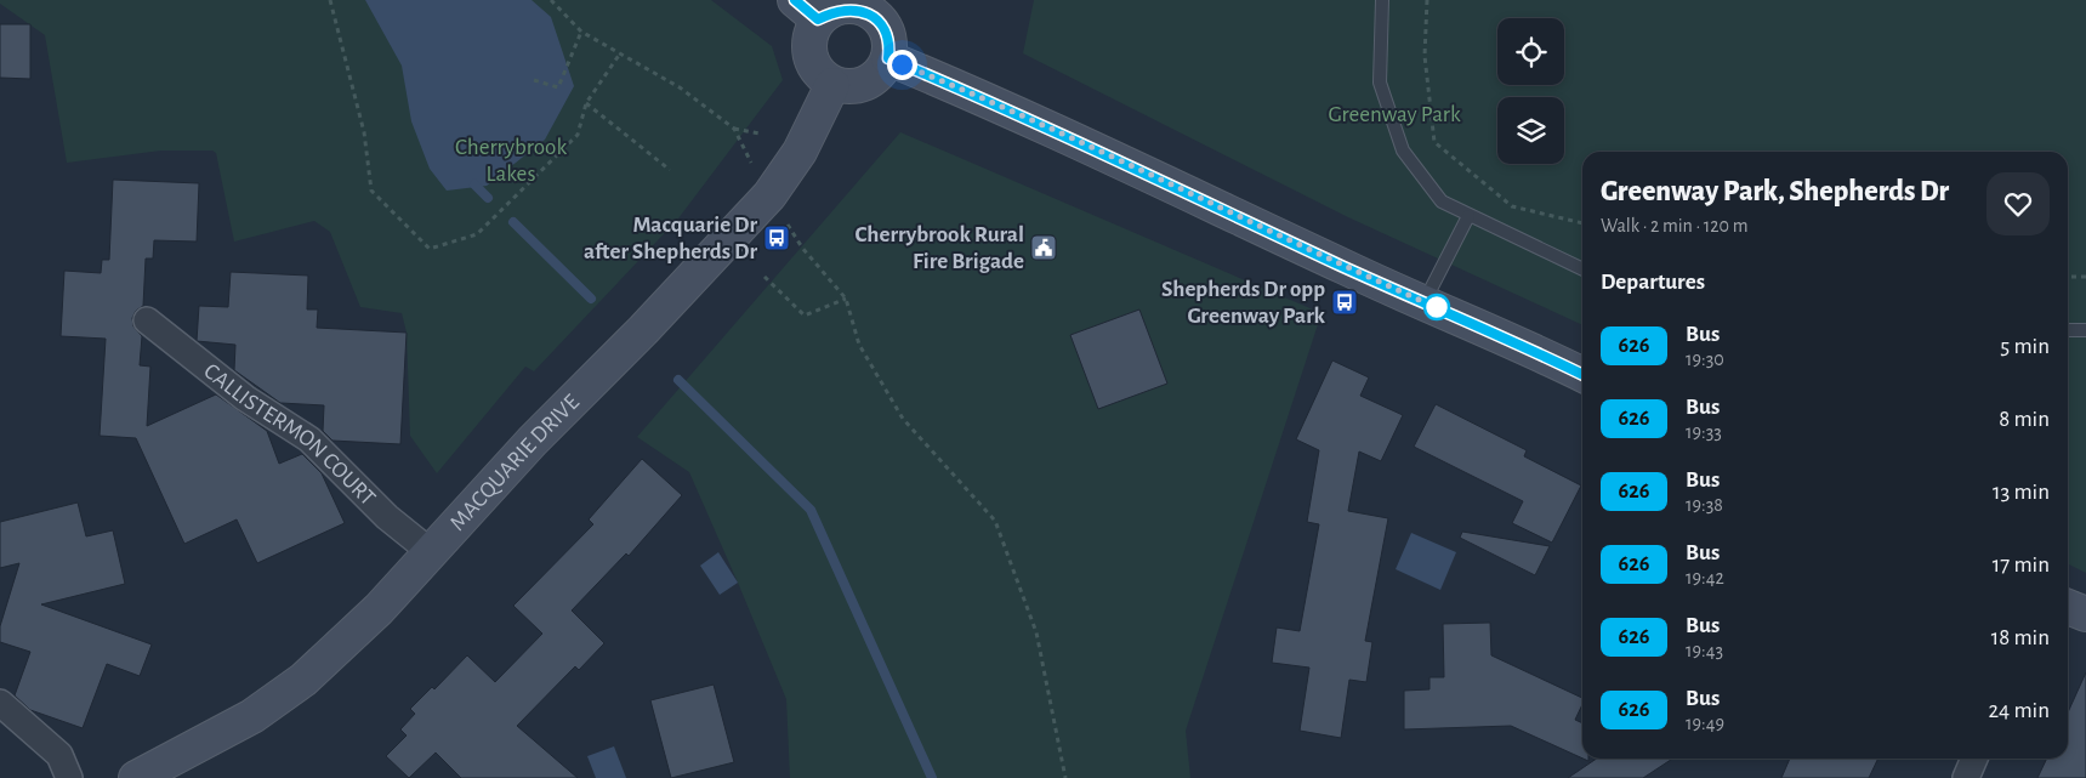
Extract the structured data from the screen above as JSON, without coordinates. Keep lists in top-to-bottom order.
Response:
{
  "streets": {
    "main road": ["MACQUARIE DRIVE"],
    "street": ["CALLISTERMON COURT"]
  },
  "crossings": [
    ["CALLISTERMON COURT", "MACQUARIE DRIVE"]
  ],
  "parks": ["Greenway Park", "Cherrybrook Lakes"],
  "places": {
    "bus stop": ["Macquarie Dr after Shepherds Dr", "Shepherds Dr opp Greenway Park"],
    "public building": ["Cherrybrook Rural Fire Brigade"]
  },
  "lines": ["bus line 626"],
  "page": {
    "heading": [
      ["Greenway Park, Shepherds Dr", "Walk · 2 min · 120 m"],
      "Departures"
    ],
    "list": [
      {
        "mark": "626",
        "name": "Bus",
        "note": "19:30",
        "value": "5 min"
      },
      {
        "mark": "626",
        "name": "Bus",
        "note": "19:33",
        "value": "8 min"
      },
      {
        "mark": "626",
        "name": "Bus",
        "note": "19:38",
        "value": "13 min"
      },
      {
        "mark": "626",
        "name": "Bus",
        "note": "19:42",
        "value": "17 min"
      },
      {
        "mark": "626",
        "name": "Bus",
        "note": "19:43",
        "value": "18 min"
      },
      {
        "mark": "626",
        "name": "Bus",
        "note": "19:49",
        "value": "24 min"
      }
    ]
  }
}
